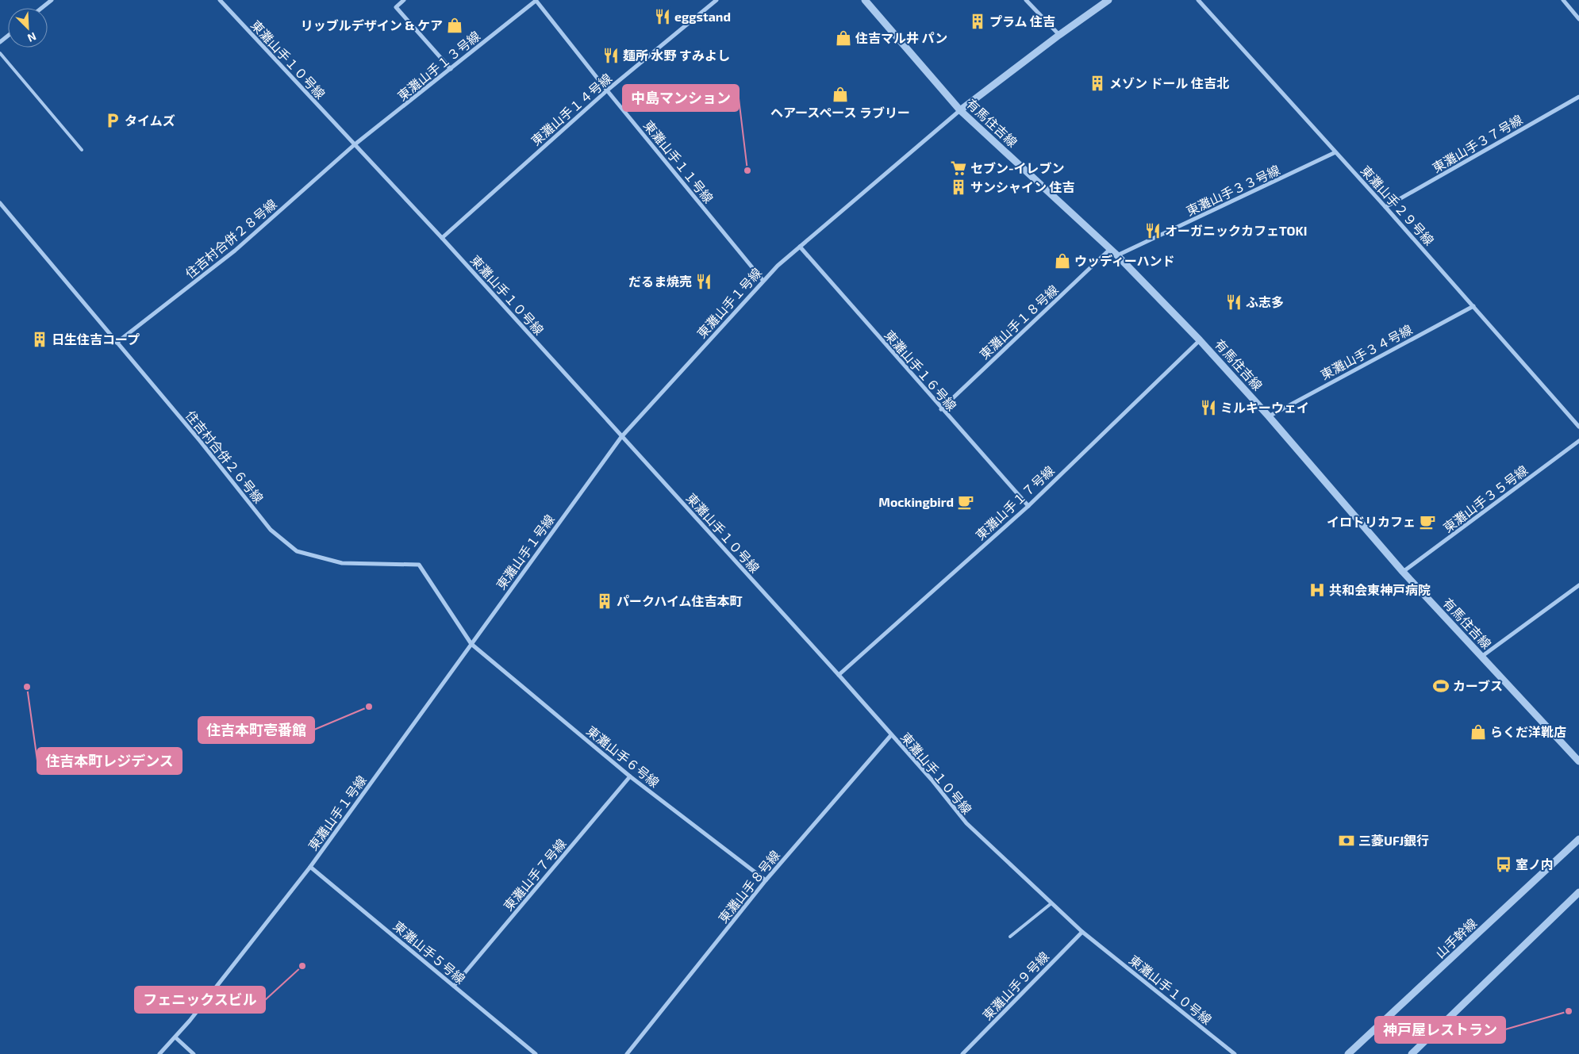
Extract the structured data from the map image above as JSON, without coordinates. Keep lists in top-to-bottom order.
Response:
{
  "streets": {
    "street": [
      "東灘山手１０号線",
      "東灘山手１３号線",
      "東灘山手１４号線",
      "有馬住吉線",
      "東灘山手３７号線",
      "東灘山手１１号線",
      "東灘山手３３号線",
      "東灘山手２９号線",
      "住吉村合併２８号線",
      "東灘山手１号線",
      "東灘山手１８号線",
      "東灘山手３４号線",
      "東灘山手１６号線",
      "住吉村合併２６号線",
      "東灘山手３５号線",
      "東灘山手１７号線",
      "東灘山手６号線",
      "東灘山手７号線",
      "東灘山手８号線",
      "山手幹線",
      "東灘山手５号線",
      "東灘山手９号線"
    ]
  },
  "crossings": [
    ["東灘山手１０号線", "東灘山手１３号線"],
    ["東灘山手１０号線", "東灘山手１４号線"],
    ["東灘山手１０号線", "住吉村合併２８号線"],
    ["東灘山手１０号線", "東灘山手１号線"],
    ["東灘山手１０号線", "東灘山手１７号線"],
    ["東灘山手１０号線", "東灘山手８号線"],
    ["東灘山手１０号線", "東灘山手９号線"],
    ["東灘山手１３号線", "東灘山手１１号線"],
    ["東灘山手１３号線", "住吉村合併２８号線"],
    ["東灘山手１４号線", "東灘山手１１号線"],
    ["有馬住吉線", "東灘山手３３号線"],
    ["有馬住吉線", "東灘山手１号線"],
    ["有馬住吉線", "東灘山手１８号線"],
    ["有馬住吉線", "東灘山手３４号線"],
    ["有馬住吉線", "東灘山手３５号線"],
    ["有馬住吉線", "東灘山手１７号線"],
    ["東灘山手３７号線", "東灘山手２９号線"],
    ["東灘山手１１号線", "東灘山手１号線"],
    ["東灘山手３３号線", "東灘山手２９号線"],
    ["東灘山手２９号線", "東灘山手３４号線"],
    ["住吉村合併２８号線", "住吉村合併２６号線"],
    ["東灘山手１号線", "東灘山手１６号線"],
    ["東灘山手１号線", "住吉村合併２６号線"],
    ["東灘山手１号線", "東灘山手６号線"],
    ["東灘山手１号線", "東灘山手５号線"],
    ["東灘山手１８号線", "東灘山手１６号線"],
    ["東灘山手１６号線", "東灘山手１７号線"],
    ["住吉村合併２６号線", "東灘山手６号線"],
    ["東灘山手６号線", "東灘山手７号線"],
    ["東灘山手６号線", "東灘山手８号線"],
    ["東灘山手７号線", "東灘山手５号線"]
  ],
  "places": {
    "restaurant": [
      "eggstand",
      "麺所 水野 すみよし",
      "オーガニックカフェTOKI",
      "だるま焼売",
      "ふ志多",
      "ミルキーウェイ"
    ],
    "building": [
      "プラム 住吉",
      "メゾン ドール 住吉北",
      "サンシャイン 住吉",
      "日生住吉コープ",
      "パークハイム住吉本町"
    ],
    "shop": [
      "リッブルデザイン & ケア",
      "住吉マル井 パン",
      "ヘアースペース ラブリー",
      "ウッディーハンド",
      "らくだ洋靴店"
    ],
    "parking": ["タイムズ"],
    "supermarket": ["セブン-イレブン"],
    "other": [
      "中島マンション",
      "住吉本町レジデンス",
      "住吉本町壱番館",
      "フェニックスビル",
      "神戸屋レストラン"
    ],
    "cafe": ["Mockingbird", "イロドリカフェ"],
    "hospital": ["共和会東神戸病院"],
    "sports": ["カーブス"],
    "bank": ["三菱UFJ銀行"],
    "bus stop": ["室ノ内"]
  },
  "north": "bottom right"
}
